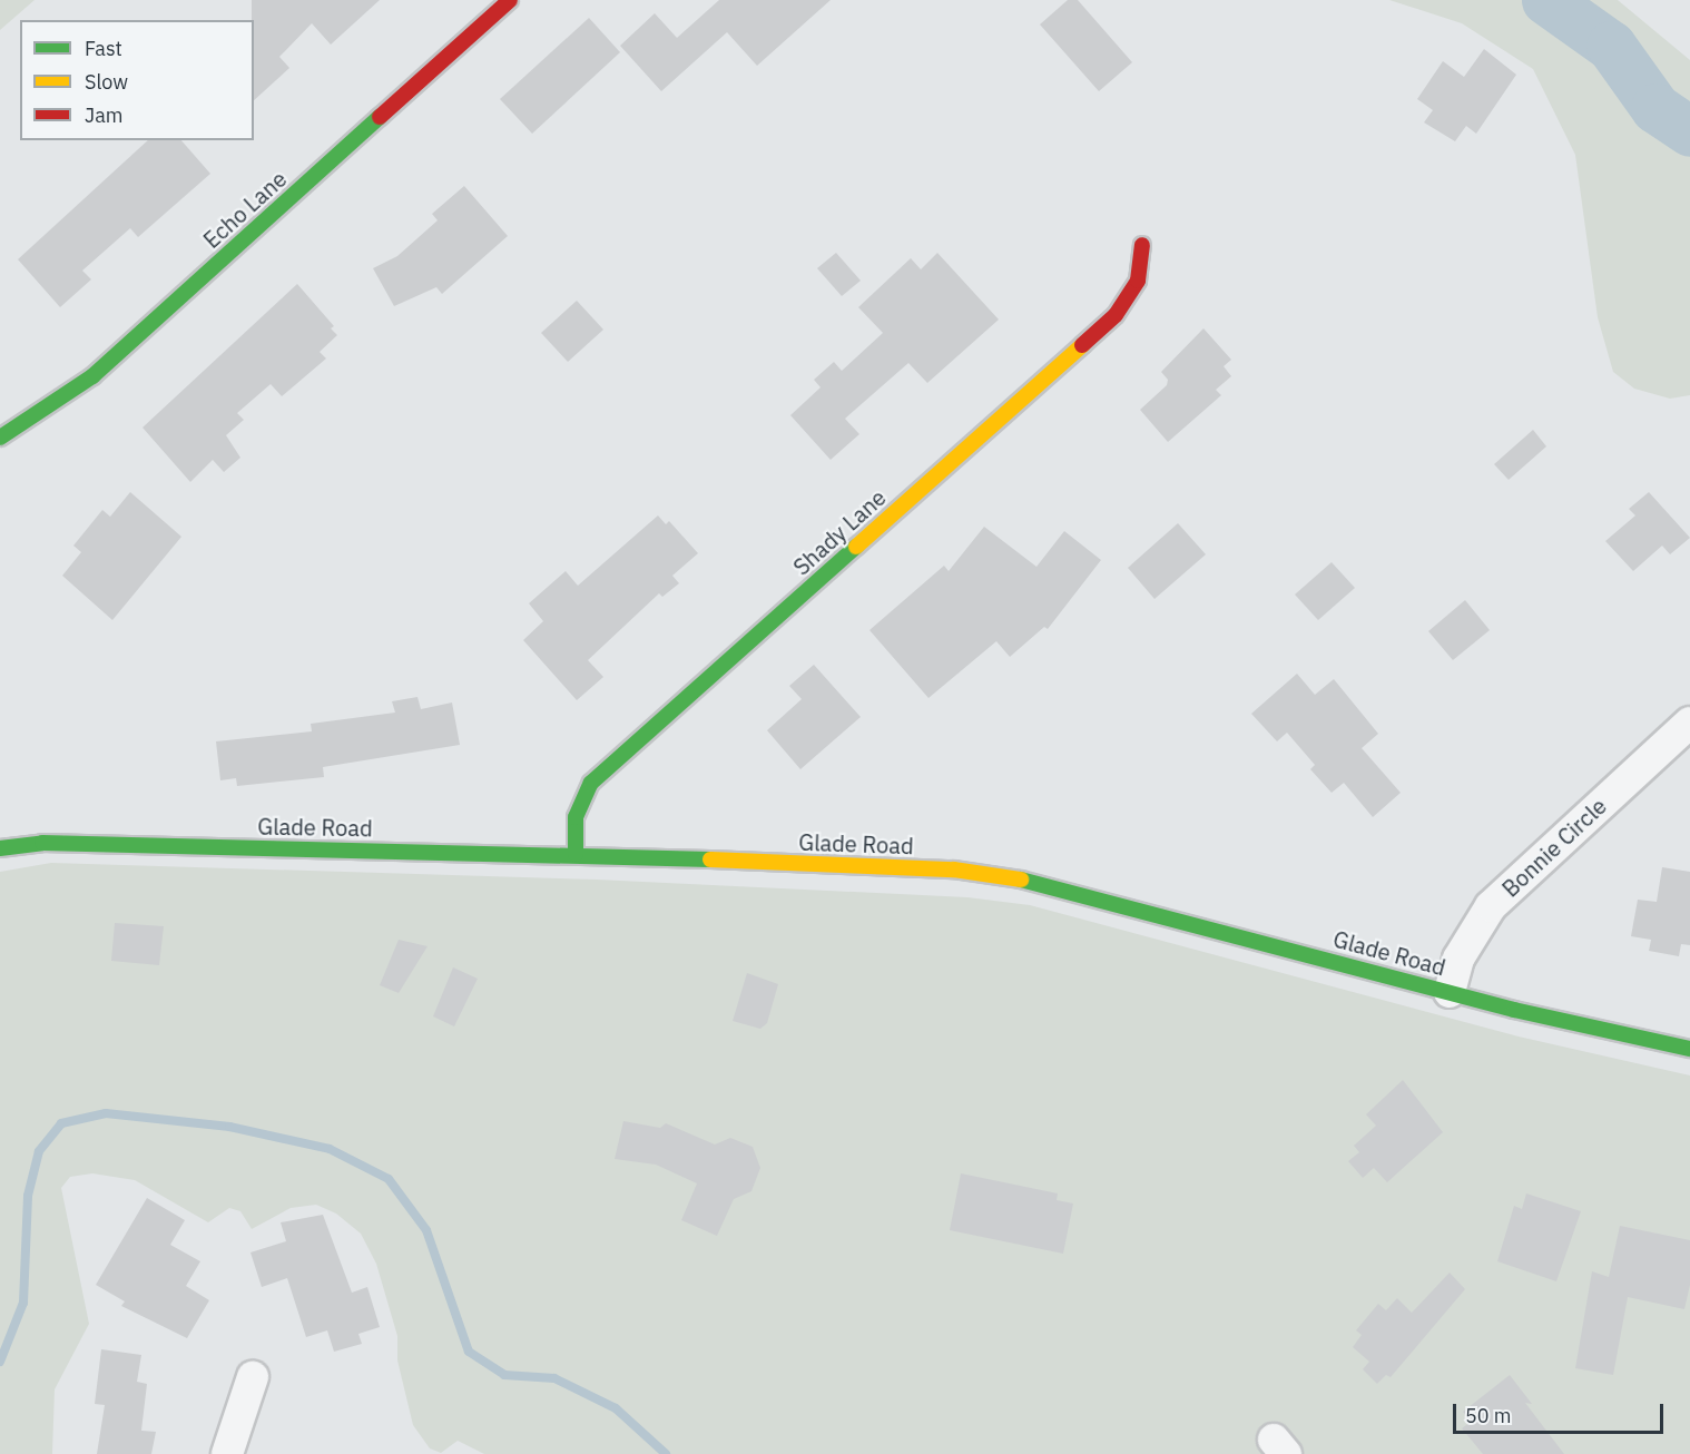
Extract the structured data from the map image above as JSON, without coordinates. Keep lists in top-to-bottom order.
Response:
{
  "streets": {
    "street": [
      "Echo Lane",
      "Shady Lane",
      "Glade Road",
      "Bonnie Circle"
    ]
  },
  "crossings": [
    ["Shady Lane", "Glade Road"],
    ["Glade Road", "Bonnie Circle"]
  ],
  "legend": ["Fast", "Slow", "Jam"],
  "scale_bar": "50 m"
}
